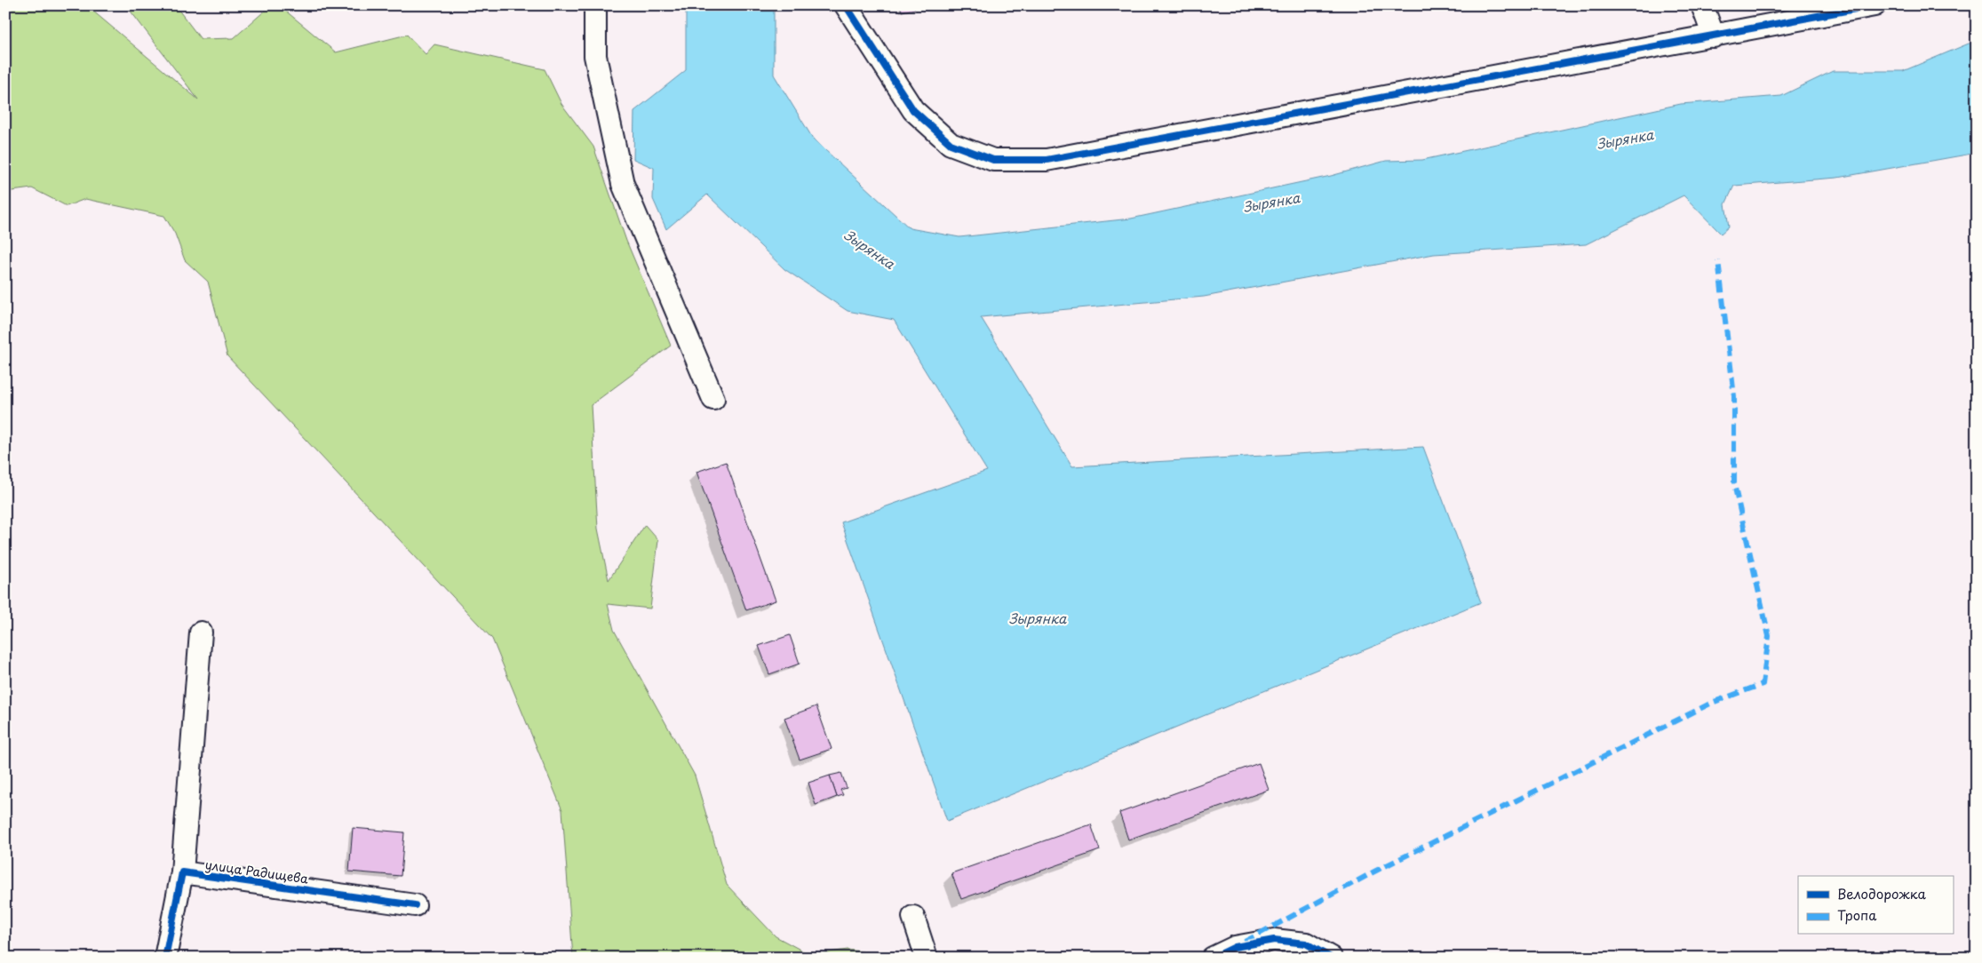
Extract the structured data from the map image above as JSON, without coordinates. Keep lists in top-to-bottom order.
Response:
{
  "streets": {
    "street": ["улица Радищева"]
  },
  "water": ["Зырянка"],
  "legend": ["Велодорожка", "Тропа"]
}
